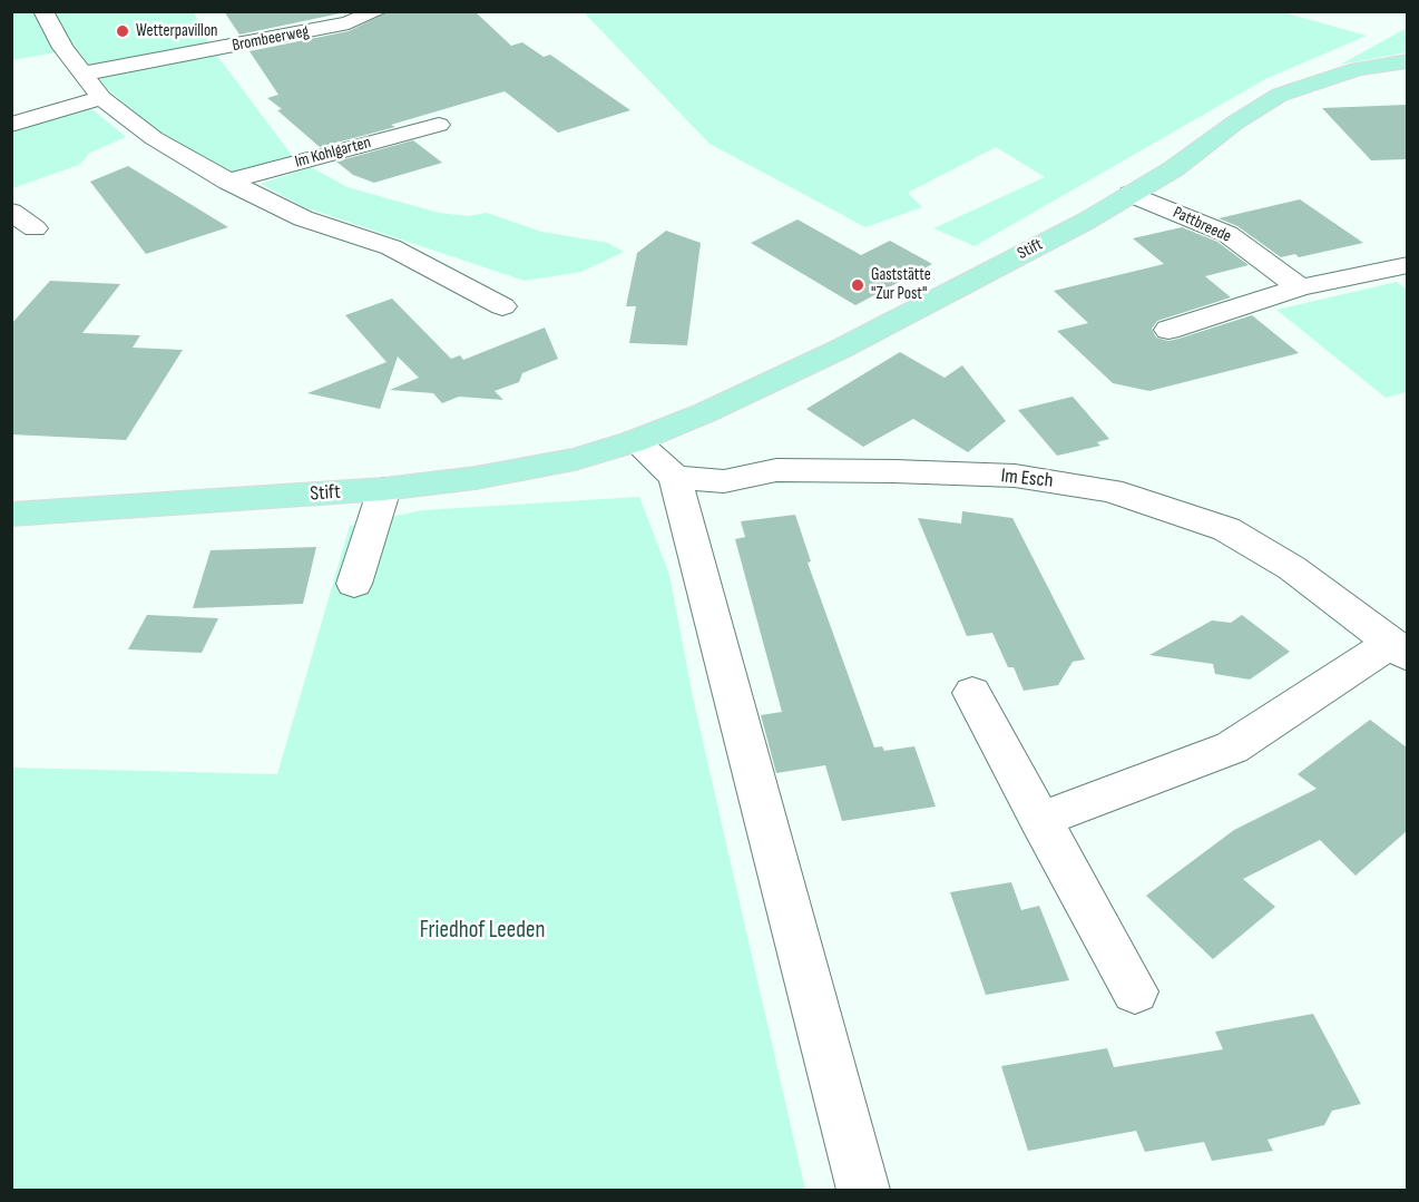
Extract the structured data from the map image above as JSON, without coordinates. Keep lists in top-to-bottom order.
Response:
{
  "streets": {
    "main road": ["Stift"],
    "street": [
      "Brombeerweg",
      "Im Kohlgarten",
      "Pattbreede",
      "Im Esch"
    ]
  },
  "crossings": [
    ["Pattbreede", "Stift"]
  ],
  "parks": ["Friedhof Leeden"],
  "places": ["Wetterpavillon", "Gaststätte \"Zur Post\""]
}
